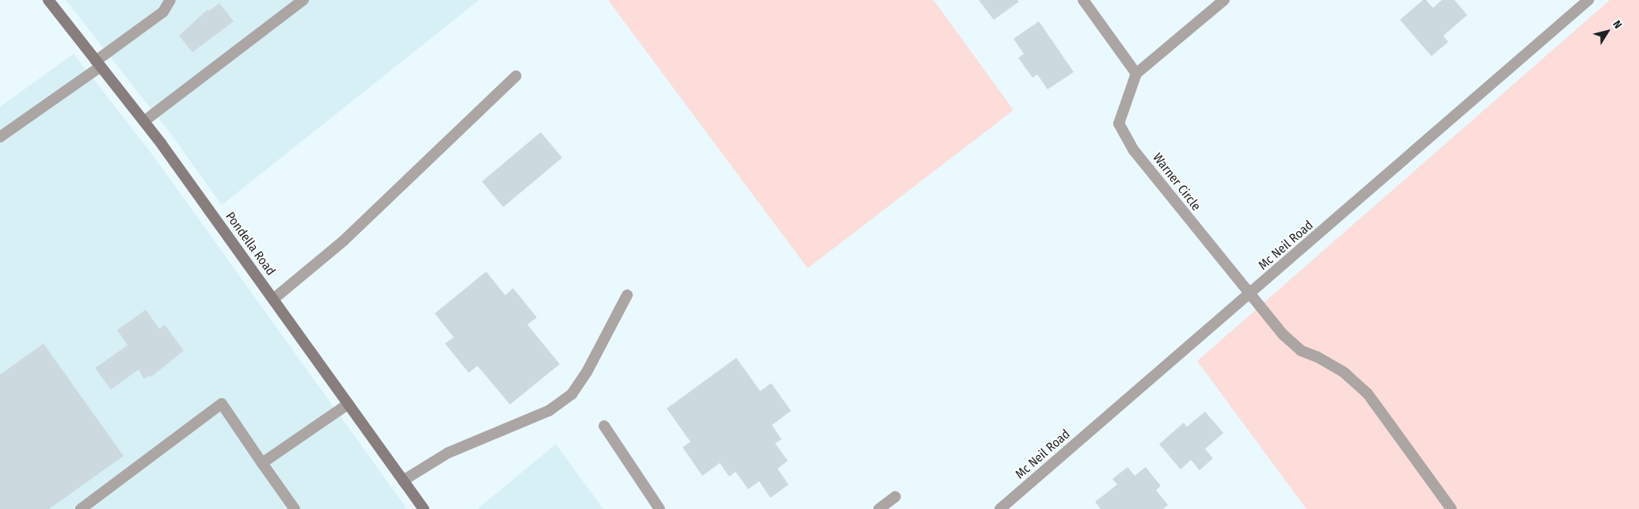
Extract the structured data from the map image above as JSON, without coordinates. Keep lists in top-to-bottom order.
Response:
{
  "streets": {
    "main road": ["Pondella Road"],
    "street": ["Warner Circle", "Mc Neil Road"]
  },
  "crossings": [
    ["Warner Circle", "Mc Neil Road"]
  ],
  "north": "top right"
}
